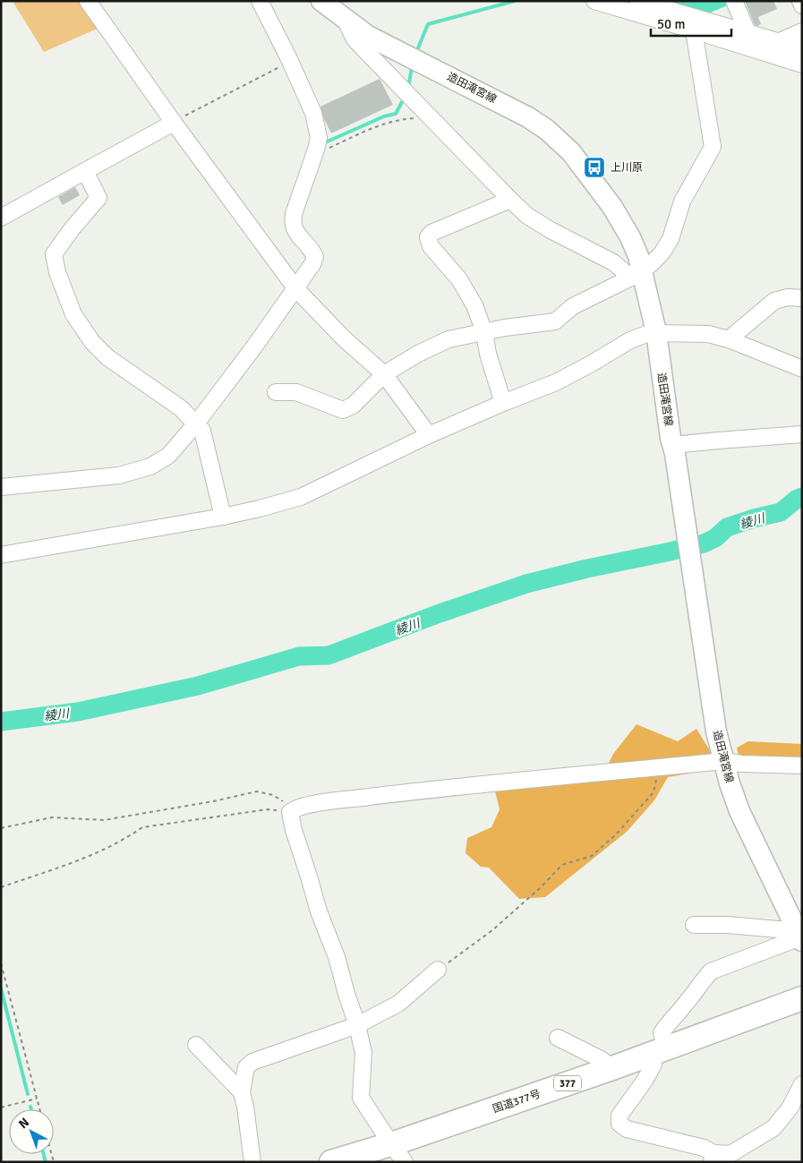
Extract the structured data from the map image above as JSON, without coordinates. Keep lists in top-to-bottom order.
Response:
{
  "streets": {
    "highway": ["377", "国道377号"],
    "main road": ["造田滝宮線"]
  },
  "water": ["綾川"],
  "places": {
    "bus stop": ["上川原"]
  },
  "scale_bar": "50 m",
  "north": "top left"
}
